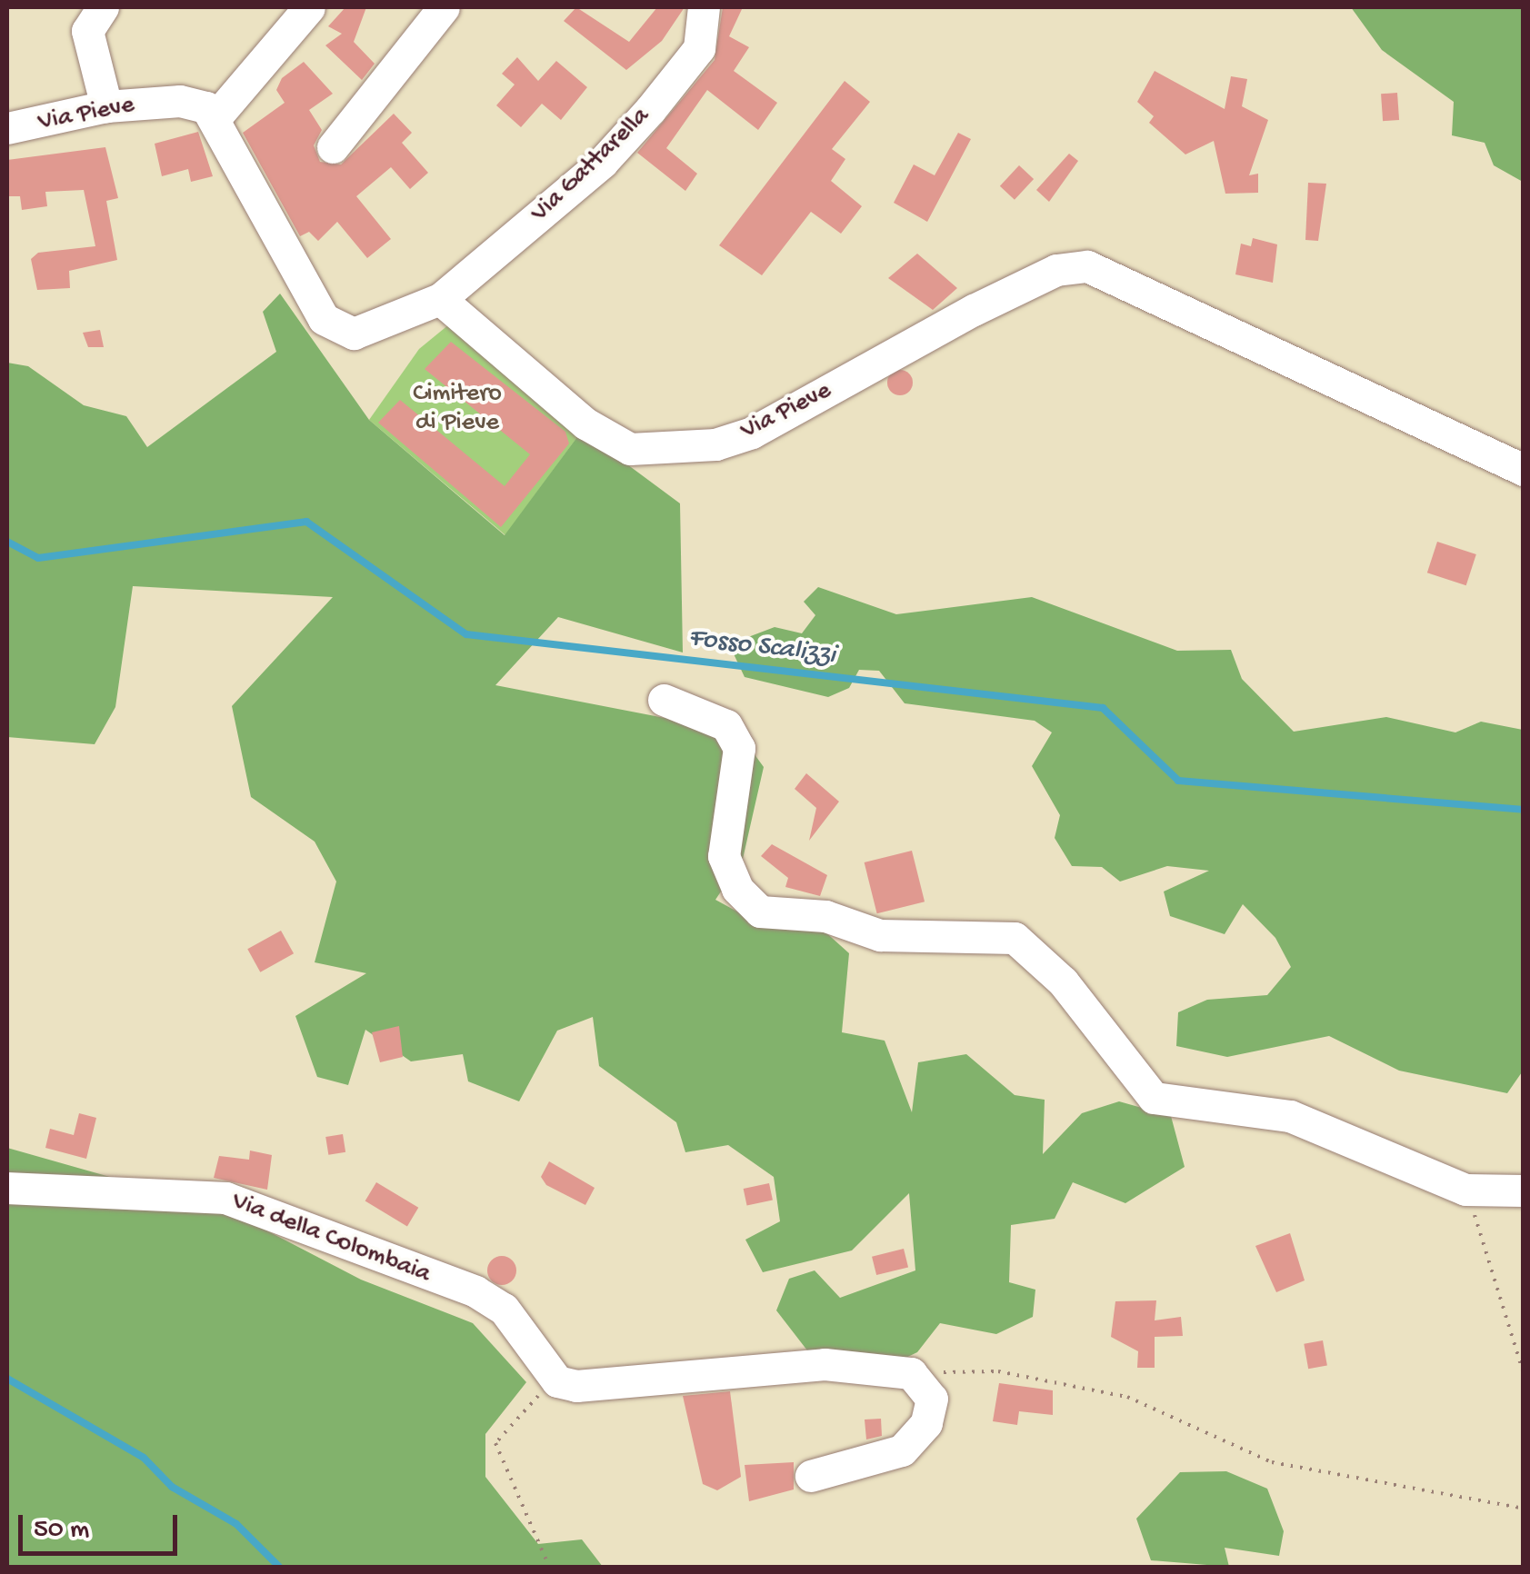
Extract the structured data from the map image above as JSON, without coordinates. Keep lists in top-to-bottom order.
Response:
{
  "streets": {
    "street": ["Via Pieve", "Via Gattarella", "Via della Colombaia"]
  },
  "crossings": [
    ["Via Pieve", "Via Gattarella"]
  ],
  "water": ["Fosso Scalizzi"],
  "parks": ["Cimitero di Pieve"],
  "scale_bar": "50 m"
}
